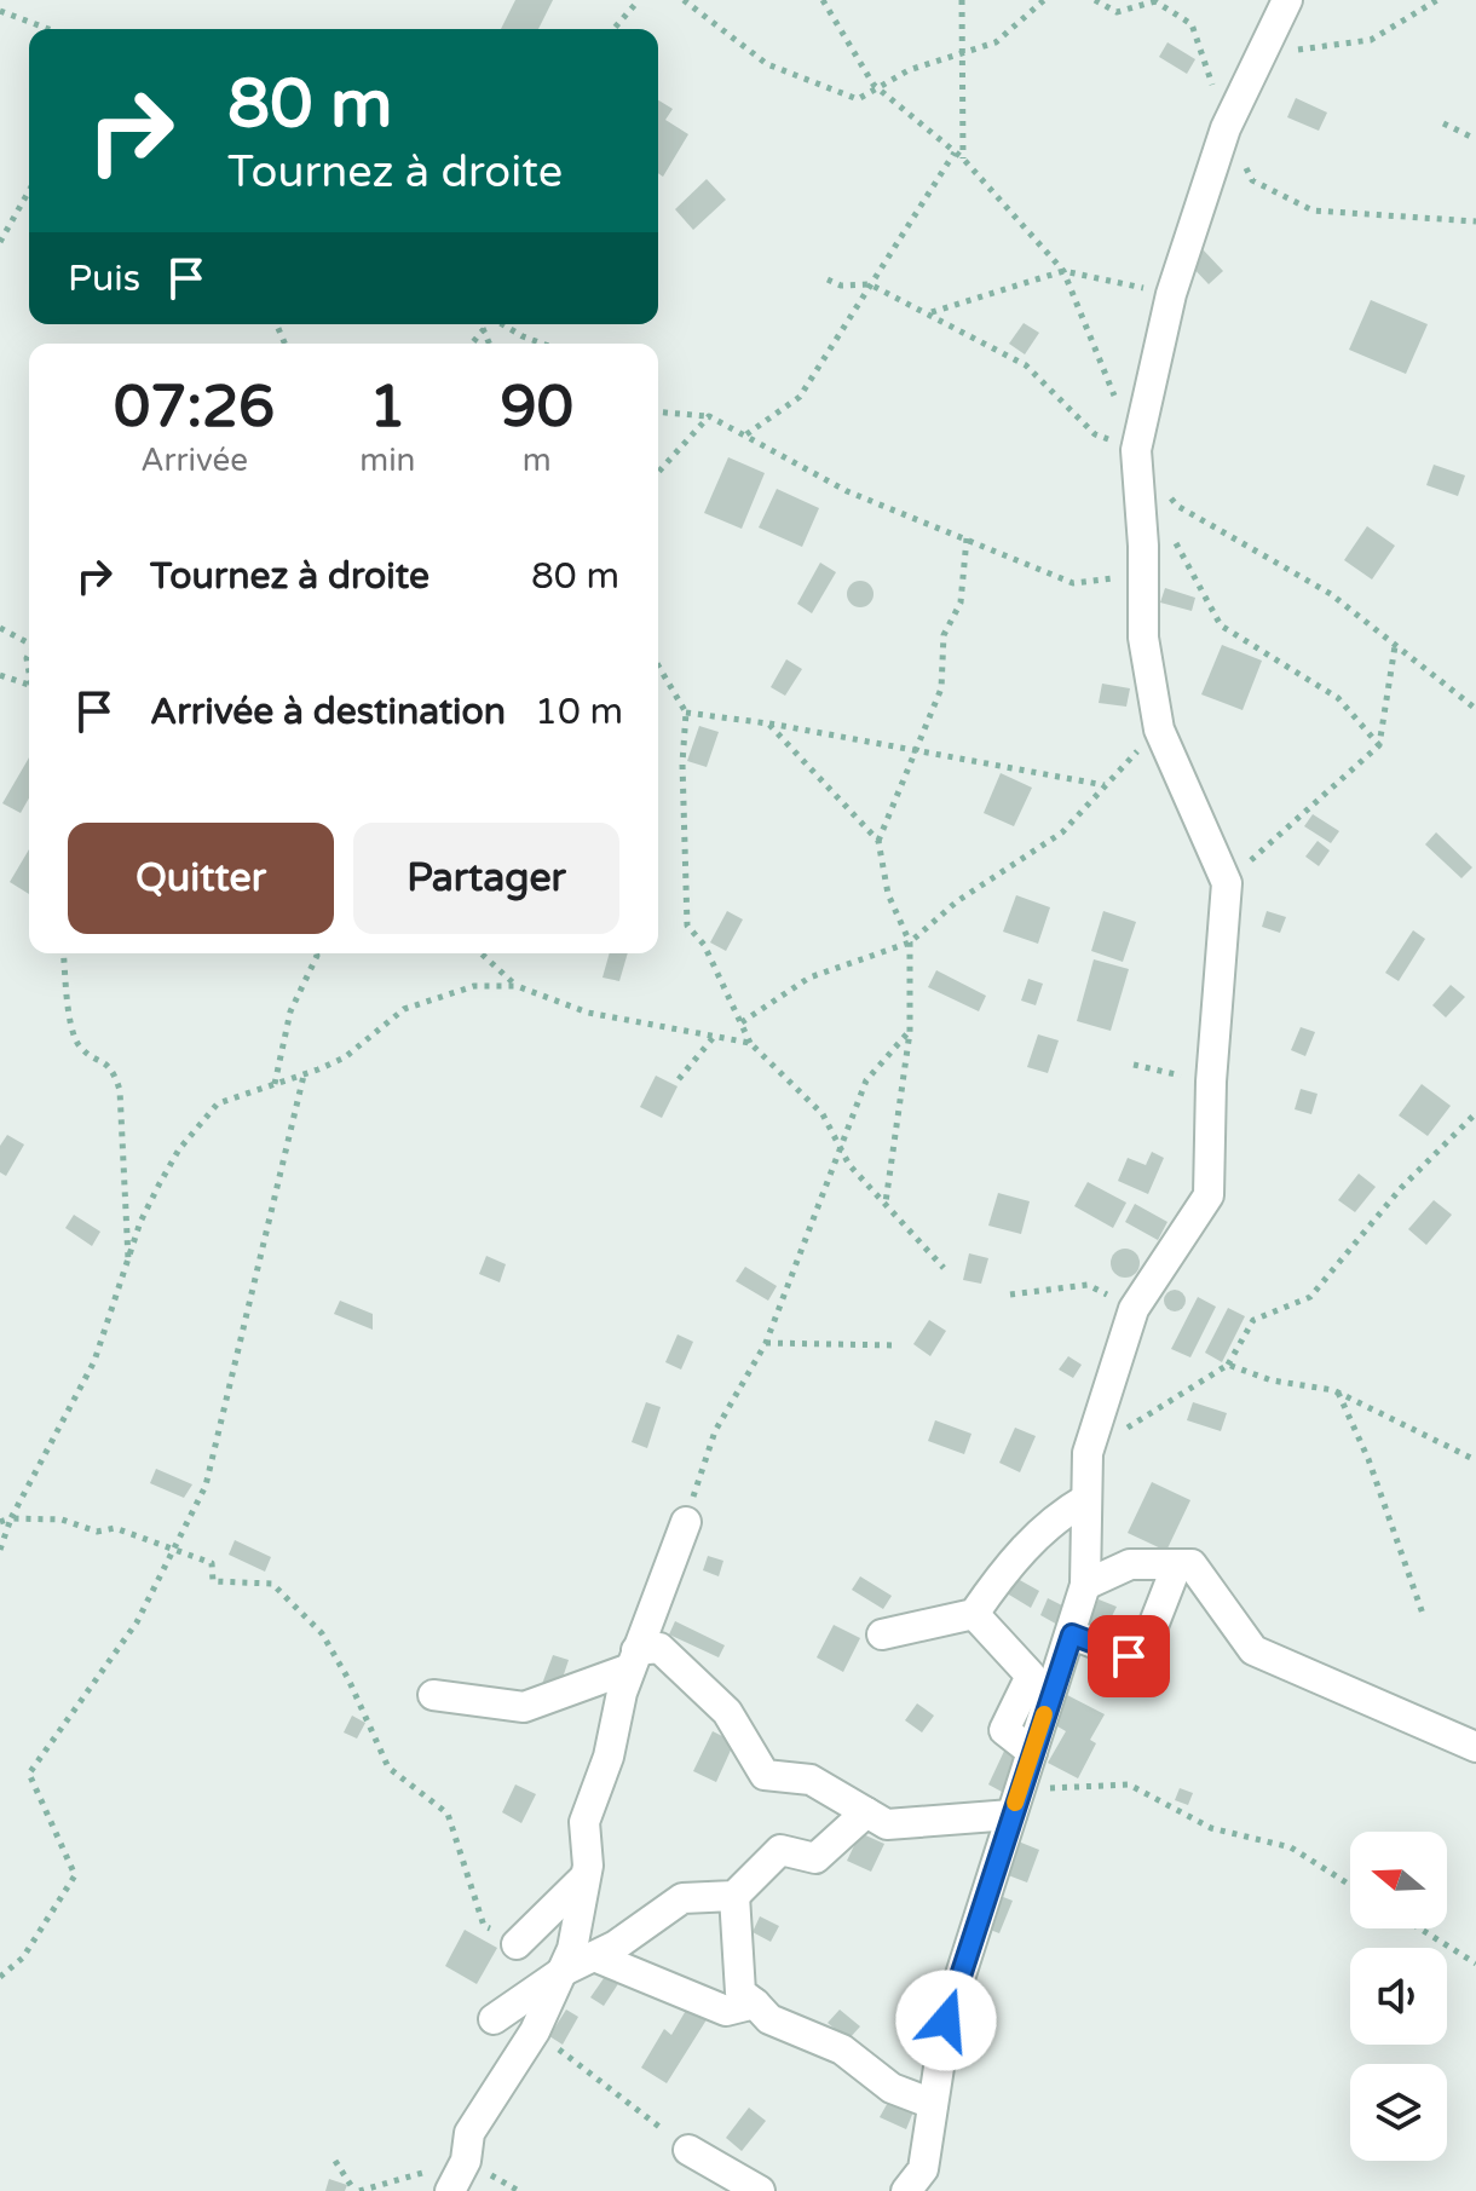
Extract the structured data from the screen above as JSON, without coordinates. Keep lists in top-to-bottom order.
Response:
{
  "north": "left",
  "page": {
    "turn": ["80 m", "Tournez à droite"],
    "then": "Puis",
    "eta": [
      "07:26",
      "Arrivée",
      "1",
      "min",
      "90",
      "m"
    ],
    "list": [
      {
        "name": "Tournez à droite",
        "value": "80 m"
      },
      {
        "name": "Arrivée à destination",
        "value": "10 m"
      }
    ],
    "buttons": ["Quitter", "Partager"]
  }
}
